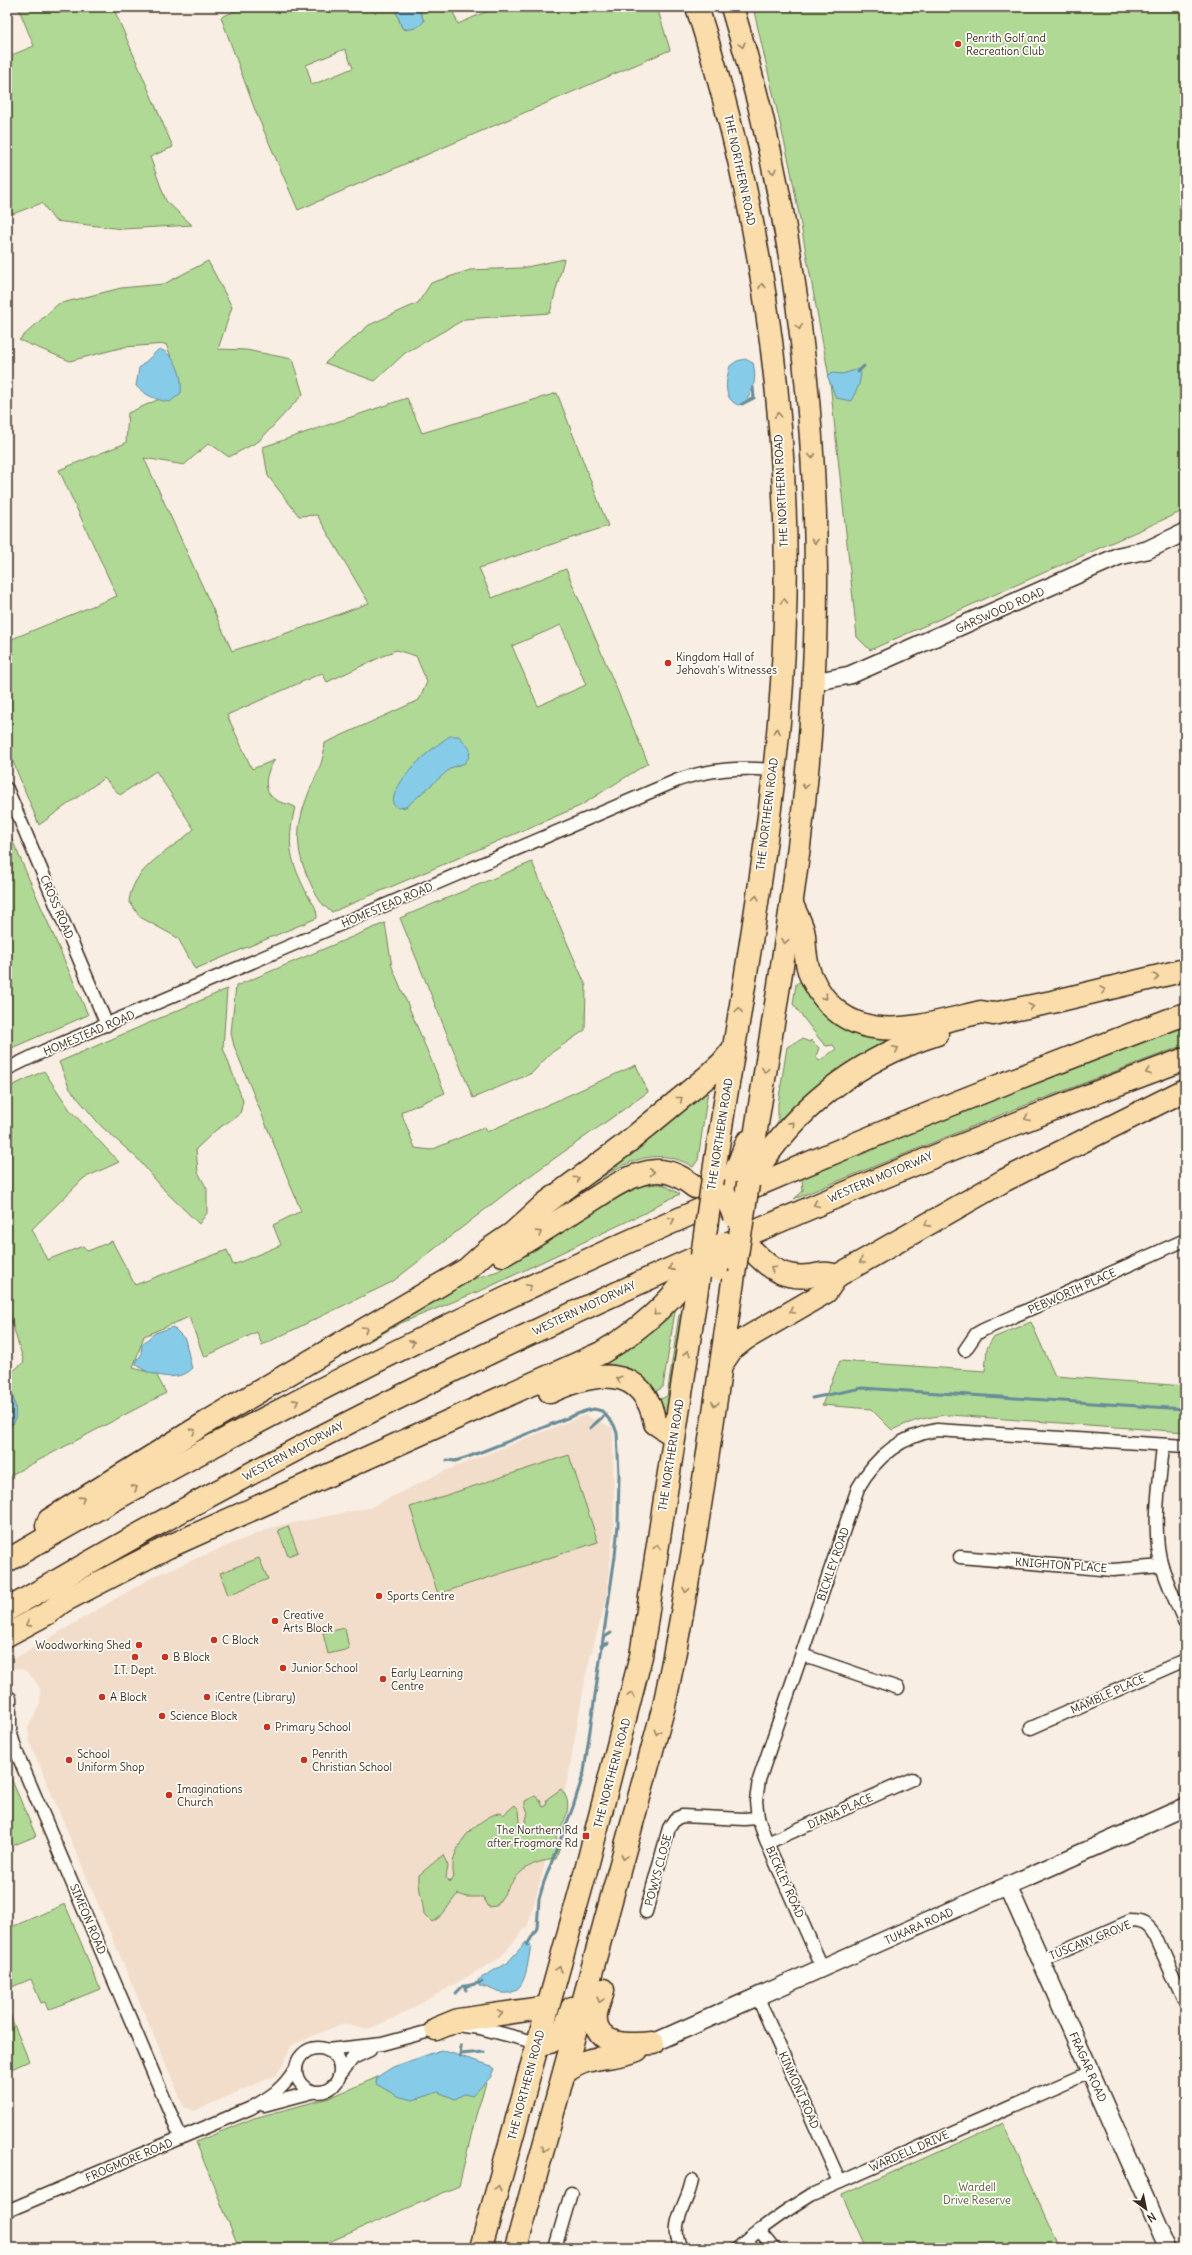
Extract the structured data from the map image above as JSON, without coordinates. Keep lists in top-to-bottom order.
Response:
{
  "streets": {
    "highway": ["THE NORTHERN ROAD", "WESTERN MOTORWAY"],
    "street": [
      "GARSWOOD ROAD",
      "HOMESTEAD ROAD",
      "CROSS ROAD",
      "PEBWORTH PLACE",
      "BICKLEY ROAD",
      "KNIGHTON PLACE",
      "MAMBLE PLACE",
      "DIANA PLACE",
      "POWYS CLOSE",
      "SIMEON ROAD",
      "TUKARA ROAD",
      "TUSCANY GROVE",
      "FRAGAR ROAD",
      "KINMONT ROAD",
      "WARDELL DRIVE",
      "FROGMORE ROAD"
    ]
  },
  "crossings": [
    ["THE NORTHERN ROAD", "GARSWOOD ROAD"],
    ["THE NORTHERN ROAD", "HOMESTEAD ROAD"],
    ["HOMESTEAD ROAD", "CROSS ROAD"],
    ["BICKLEY ROAD", "DIANA PLACE"],
    ["BICKLEY ROAD", "POWYS CLOSE"],
    ["BICKLEY ROAD", "TUKARA ROAD"],
    ["SIMEON ROAD", "FROGMORE ROAD"],
    ["TUKARA ROAD", "FRAGAR ROAD"],
    ["TUKARA ROAD", "KINMONT ROAD"],
    ["TUSCANY GROVE", "FRAGAR ROAD"],
    ["FRAGAR ROAD", "WARDELL DRIVE"],
    ["KINMONT ROAD", "WARDELL DRIVE"]
  ],
  "parks": ["Wardell Drive Reserve"],
  "places": {
    "other": [
      "Penrith Golf and Recreation Club",
      "Kingdom Hall of Jehovah's Witnesses",
      "Sports Centre",
      "Creative Arts Block",
      "C Block",
      "Woodworking Shed",
      "I.T. Dept.",
      "B Block",
      "Junior School",
      "Early Learning Centre",
      "A Block",
      "iCentre (Library)",
      "Science Block",
      "Primary School",
      "School Uniform Shop",
      "Penrith Christian School",
      "Imaginations Church"
    ],
    "transit": ["The Northern Rd after Frogmore Rd"]
  },
  "north": "bottom right"
}
